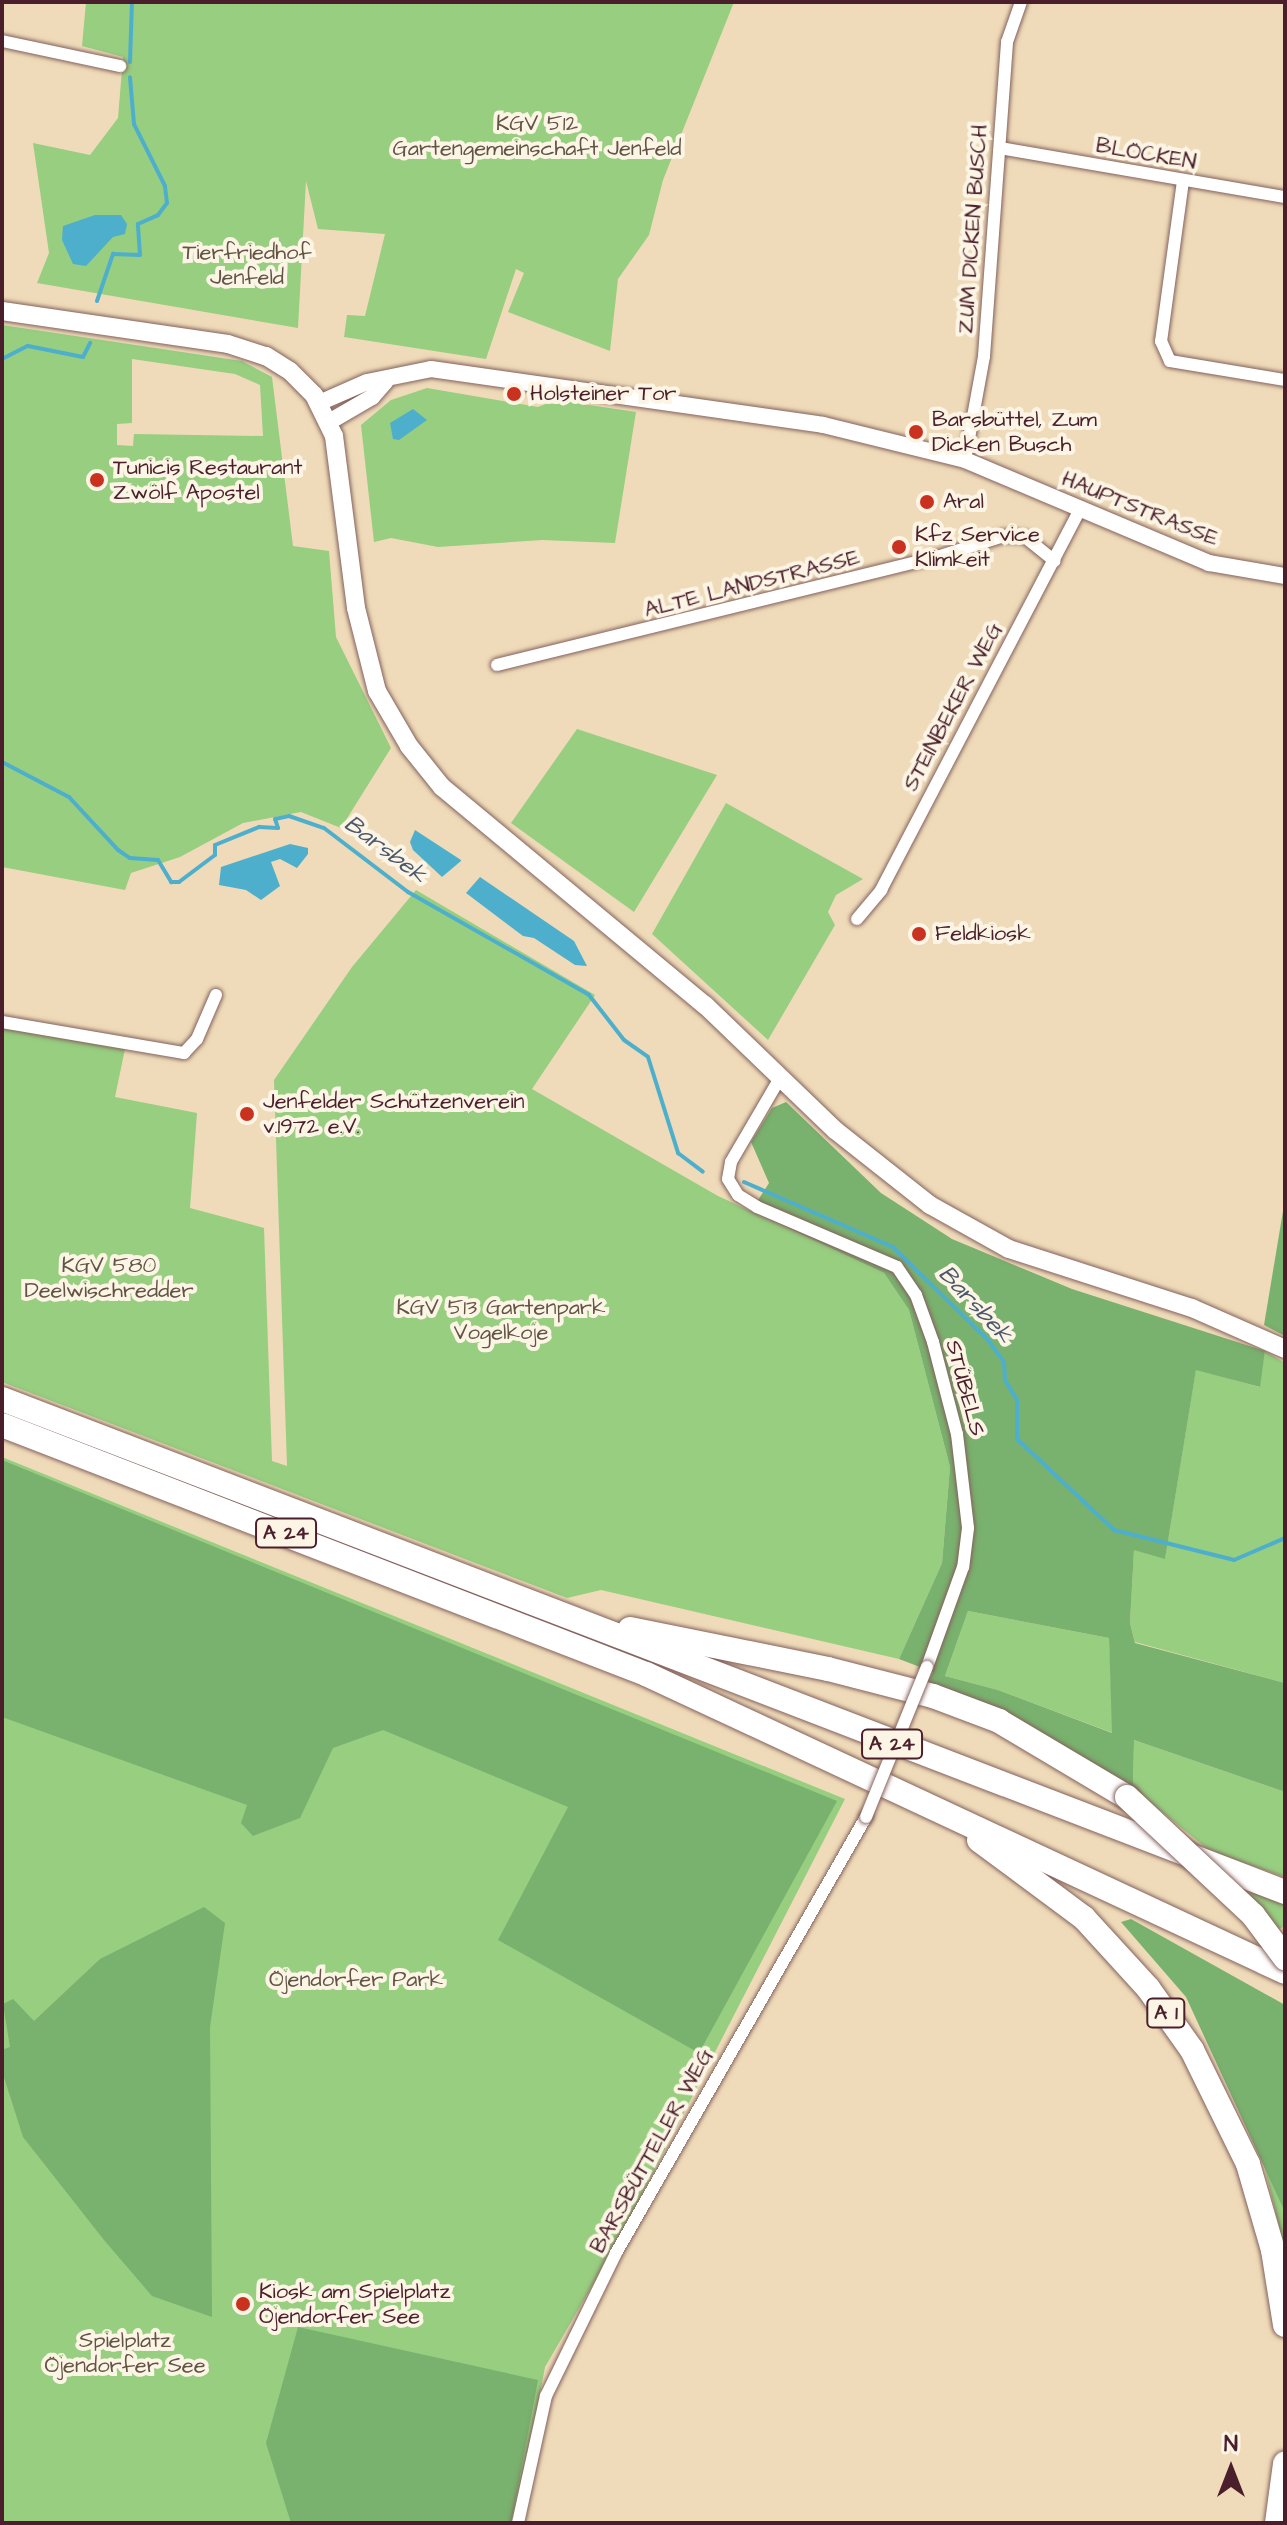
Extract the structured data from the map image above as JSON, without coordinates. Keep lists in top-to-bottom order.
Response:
{
  "streets": {
    "highway": ["A 24", "A 1"],
    "street": [
      "BLÖCKEN",
      "ZUM DICKEN BUSCH",
      "HAUPTSTRASSE",
      "ALTE LANDSTRASSE",
      "STEINBEKER WEG",
      "STÜBELS",
      "BARSBÜTTELER WEG"
    ]
  },
  "crossings": [
    ["BLÖCKEN", "ZUM DICKEN BUSCH"],
    ["ZUM DICKEN BUSCH", "HAUPTSTRASSE"],
    ["HAUPTSTRASSE", "STEINBEKER WEG"],
    ["ALTE LANDSTRASSE", "STEINBEKER WEG"],
    ["STÜBELS", "BARSBÜTTELER WEG"],
    ["A 24", "A 1"]
  ],
  "water": ["Barsbek"],
  "parks": [
    "KGV 512 Gartengemeinschaft Jenfeld",
    "Tierfriedhof Jenfeld",
    "KGV 580 Deelwischredder",
    "KGV 513 Gartenpark Vogelkoje",
    "Öjendorfer Park",
    "Spielplatz Öjendorfer See"
  ],
  "places": [
    "Holsteiner Tor",
    "Barsbüttel, Zum Dicken Busch",
    "Tunicis Restaurant Zwölf Apostel",
    "Aral",
    "Kfz Service Klimkeit",
    "Feldkiosk",
    "Jenfelder Schützenverein v.1972 e.V.",
    "Kiosk am Spielplatz Öjendorfer See"
  ],
  "north": "top"
}
